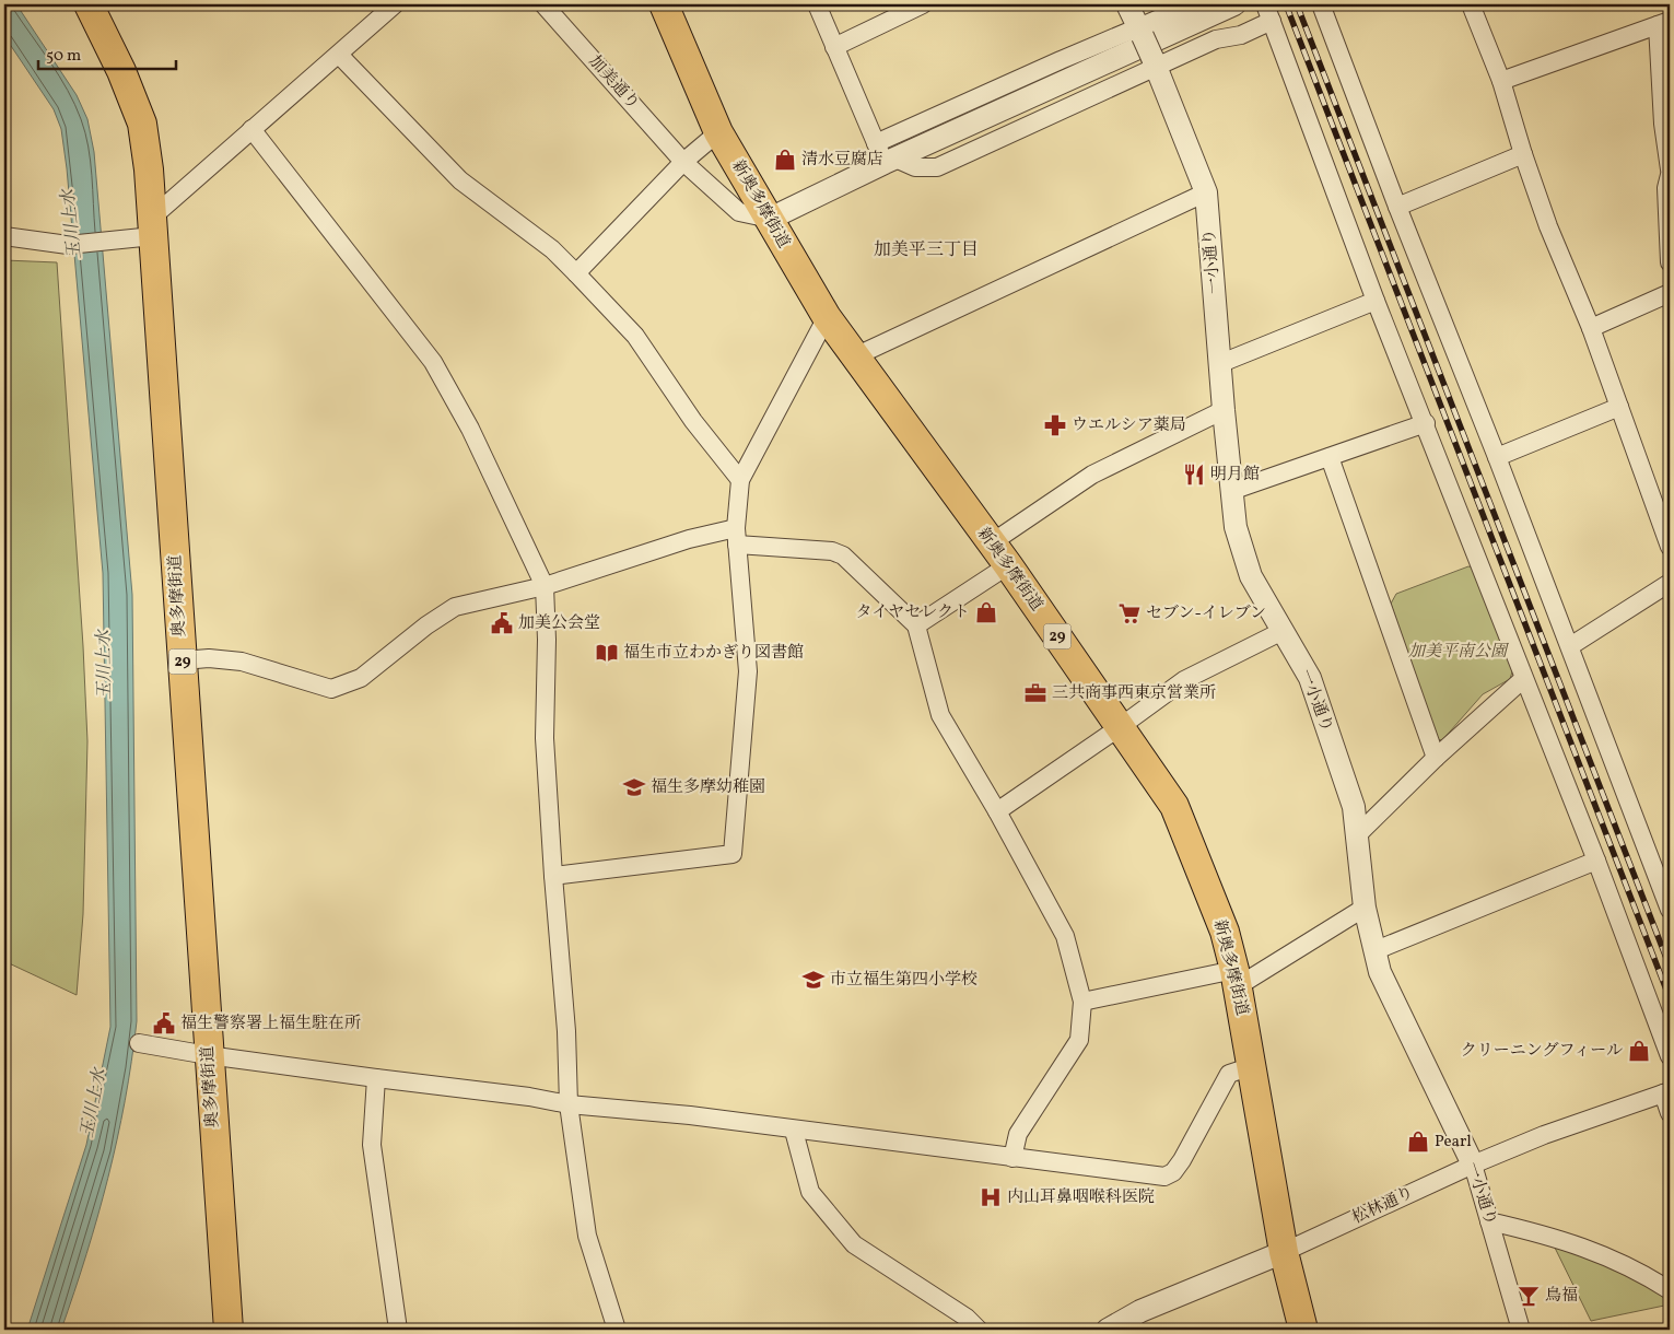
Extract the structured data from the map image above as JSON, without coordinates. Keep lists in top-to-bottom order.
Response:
{
  "streets": {
    "main road": ["新奥多摩街道", "奥多摩街道", "29"],
    "street": ["加美通り", "一小通り", "松林通り"]
  },
  "crossings": [
    ["加美通り", "新奥多摩街道"],
    ["新奥多摩街道", "松林通り"],
    ["一小通り", "松林通り"]
  ],
  "districts": ["加美平三丁目"],
  "water": ["玉川上水"],
  "parks": ["加美平南公園"],
  "places": {
    "shop": [
      "清水豆腐店",
      "タイヤセレクト",
      "クリーニングフィール",
      "Pearl"
    ],
    "pharmacy": ["ウエルシア薬局"],
    "restaurant": ["明月館"],
    "supermarket": ["セブン-イレブン"],
    "public building": ["加美公会堂", "福生警察署上福生駐在所"],
    "library": ["福生市立わかぎり図書館"],
    "office": ["三共商事西東京営業所"],
    "school or university": ["福生多摩幼稚園", "市立福生第四小学校"],
    "hospital": ["内山耳鼻咽喉科医院"],
    "bar": ["鳥福"]
  },
  "scale_bar": "50 m"
}
